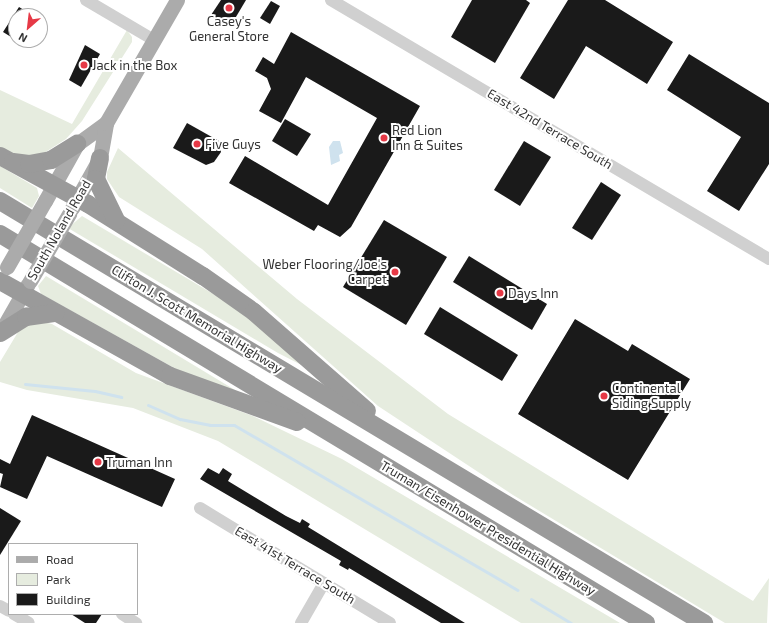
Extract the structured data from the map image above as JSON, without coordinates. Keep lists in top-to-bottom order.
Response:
{
  "streets": {
    "highway": ["Clifton J. Scott Memorial Highway", "Truman/Eisenhower Presidential Highway"],
    "main road": ["South Noland Road"],
    "street": ["East 42nd Terrace South", "East 41st Terrace South"]
  },
  "places": [
    "Casey's General Store",
    "Jack in the Box",
    "Red Lion Inn & Suites",
    "Five Guys",
    "Weber Flooring/Joe's Carpet",
    "Days Inn",
    "Continental Siding Supply",
    "Truman Inn"
  ],
  "legend": ["Road", "Park", "Building"],
  "north": "bottom left"
}
